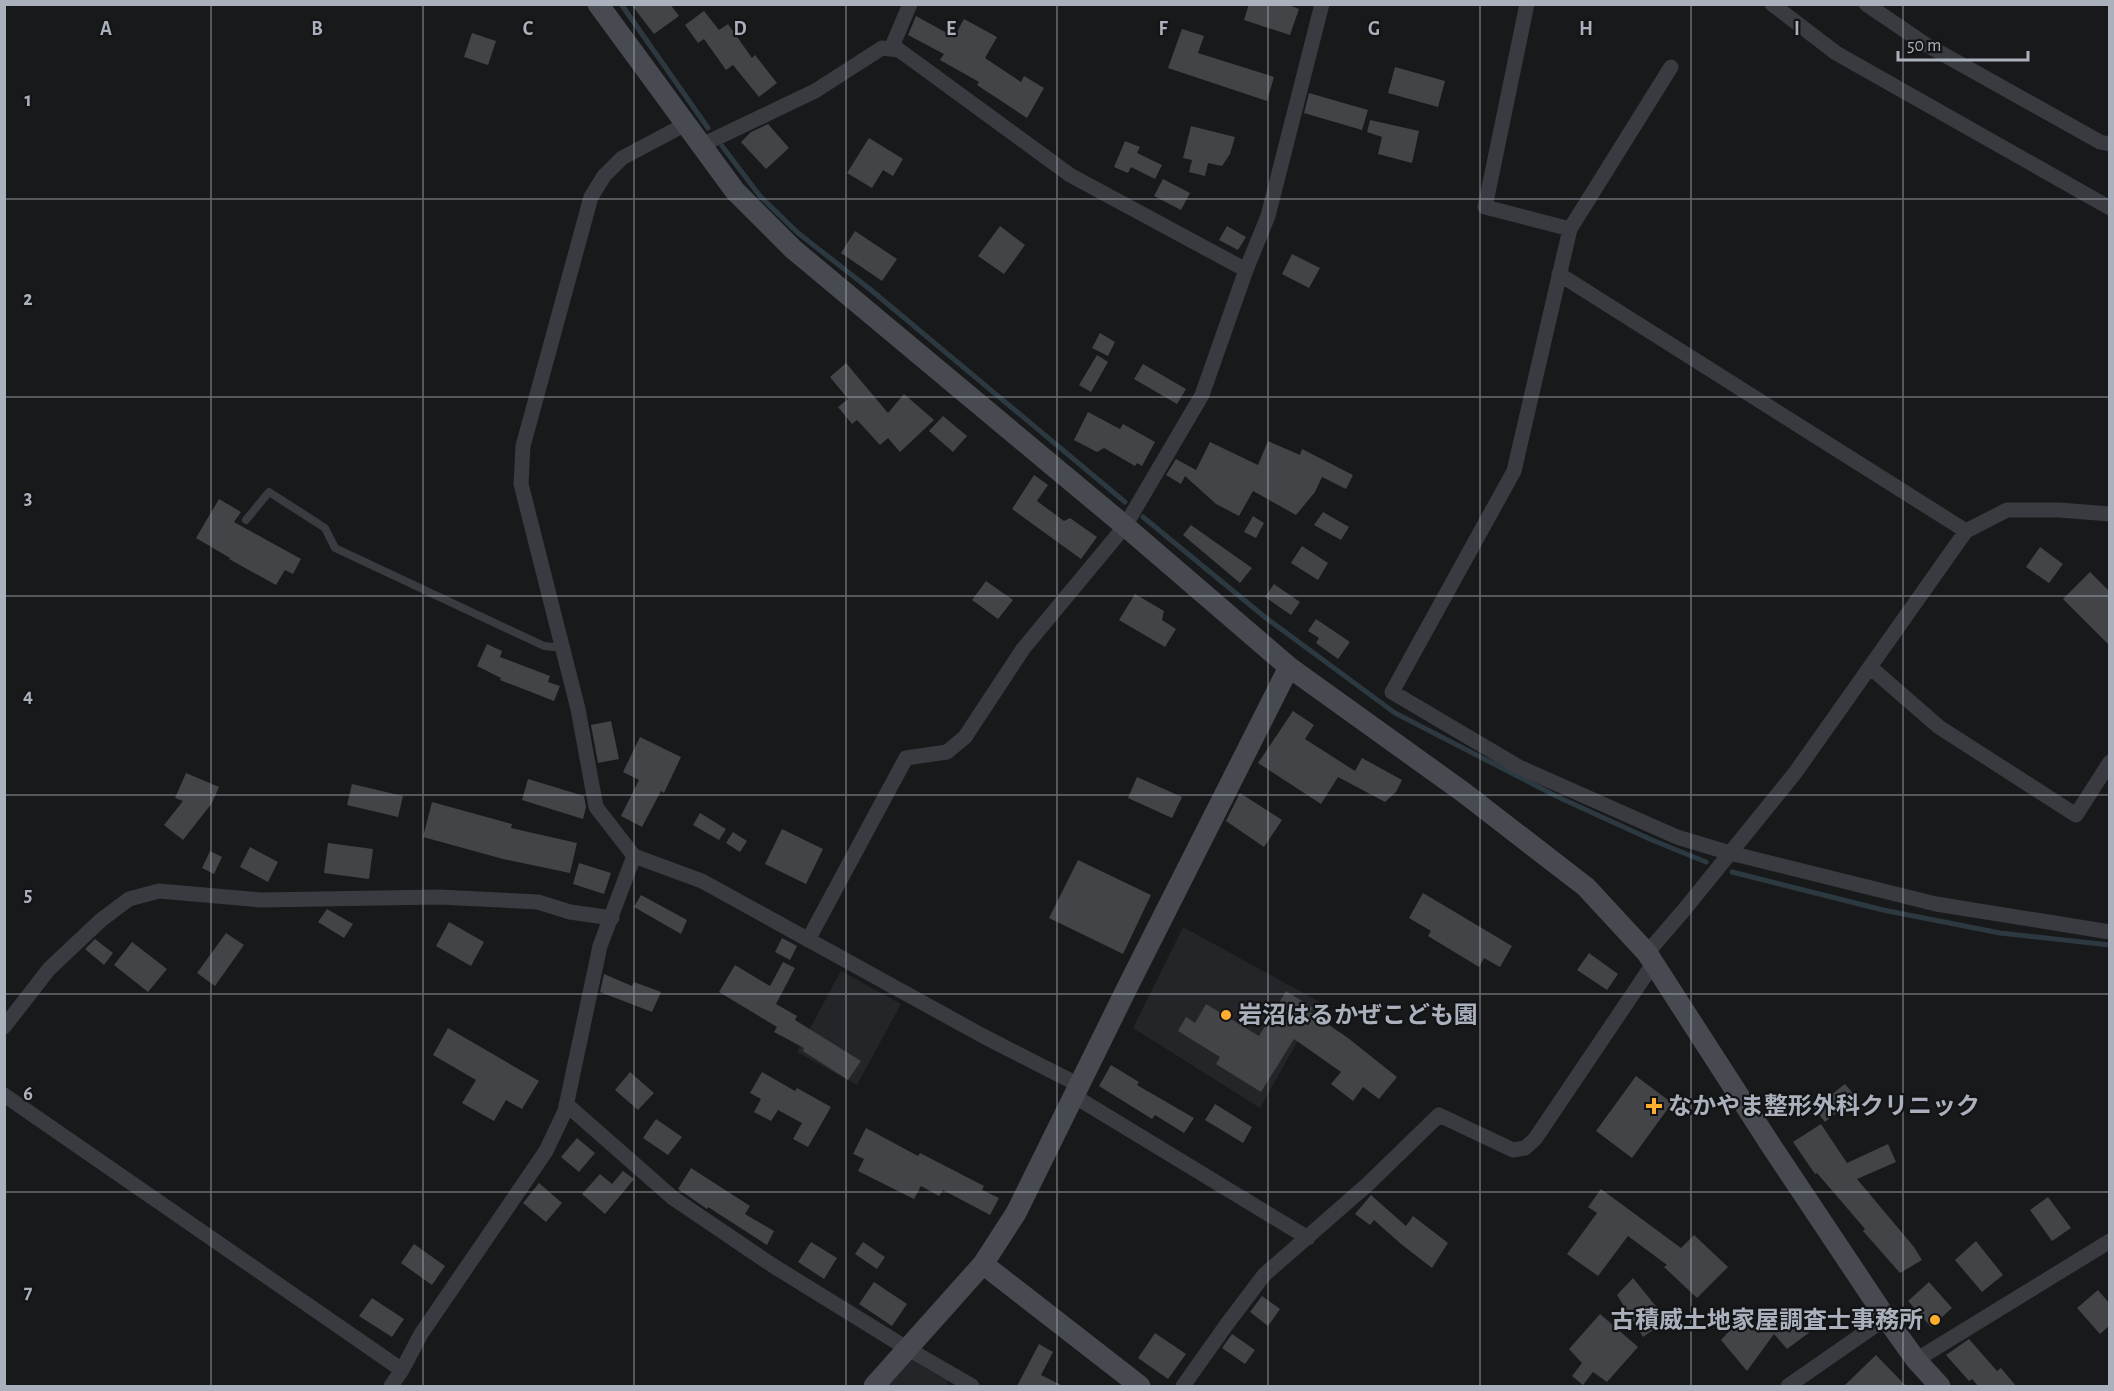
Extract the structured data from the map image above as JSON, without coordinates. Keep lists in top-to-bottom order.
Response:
{
  "places": {
    "other": ["岩沼はるかぜこども園", "古積威土地家屋調査士事務所"],
    "health": ["なかやま整形外科クリニック"]
  },
  "scale_bar": "50 m",
  "grid": {
    "columns": [
      "A",
      "B",
      "C",
      "D",
      "E",
      "F",
      "G",
      "H",
      "I"
    ],
    "rows": [
      "1",
      "2",
      "3",
      "4",
      "5",
      "6",
      "7"
    ]
  }
}
